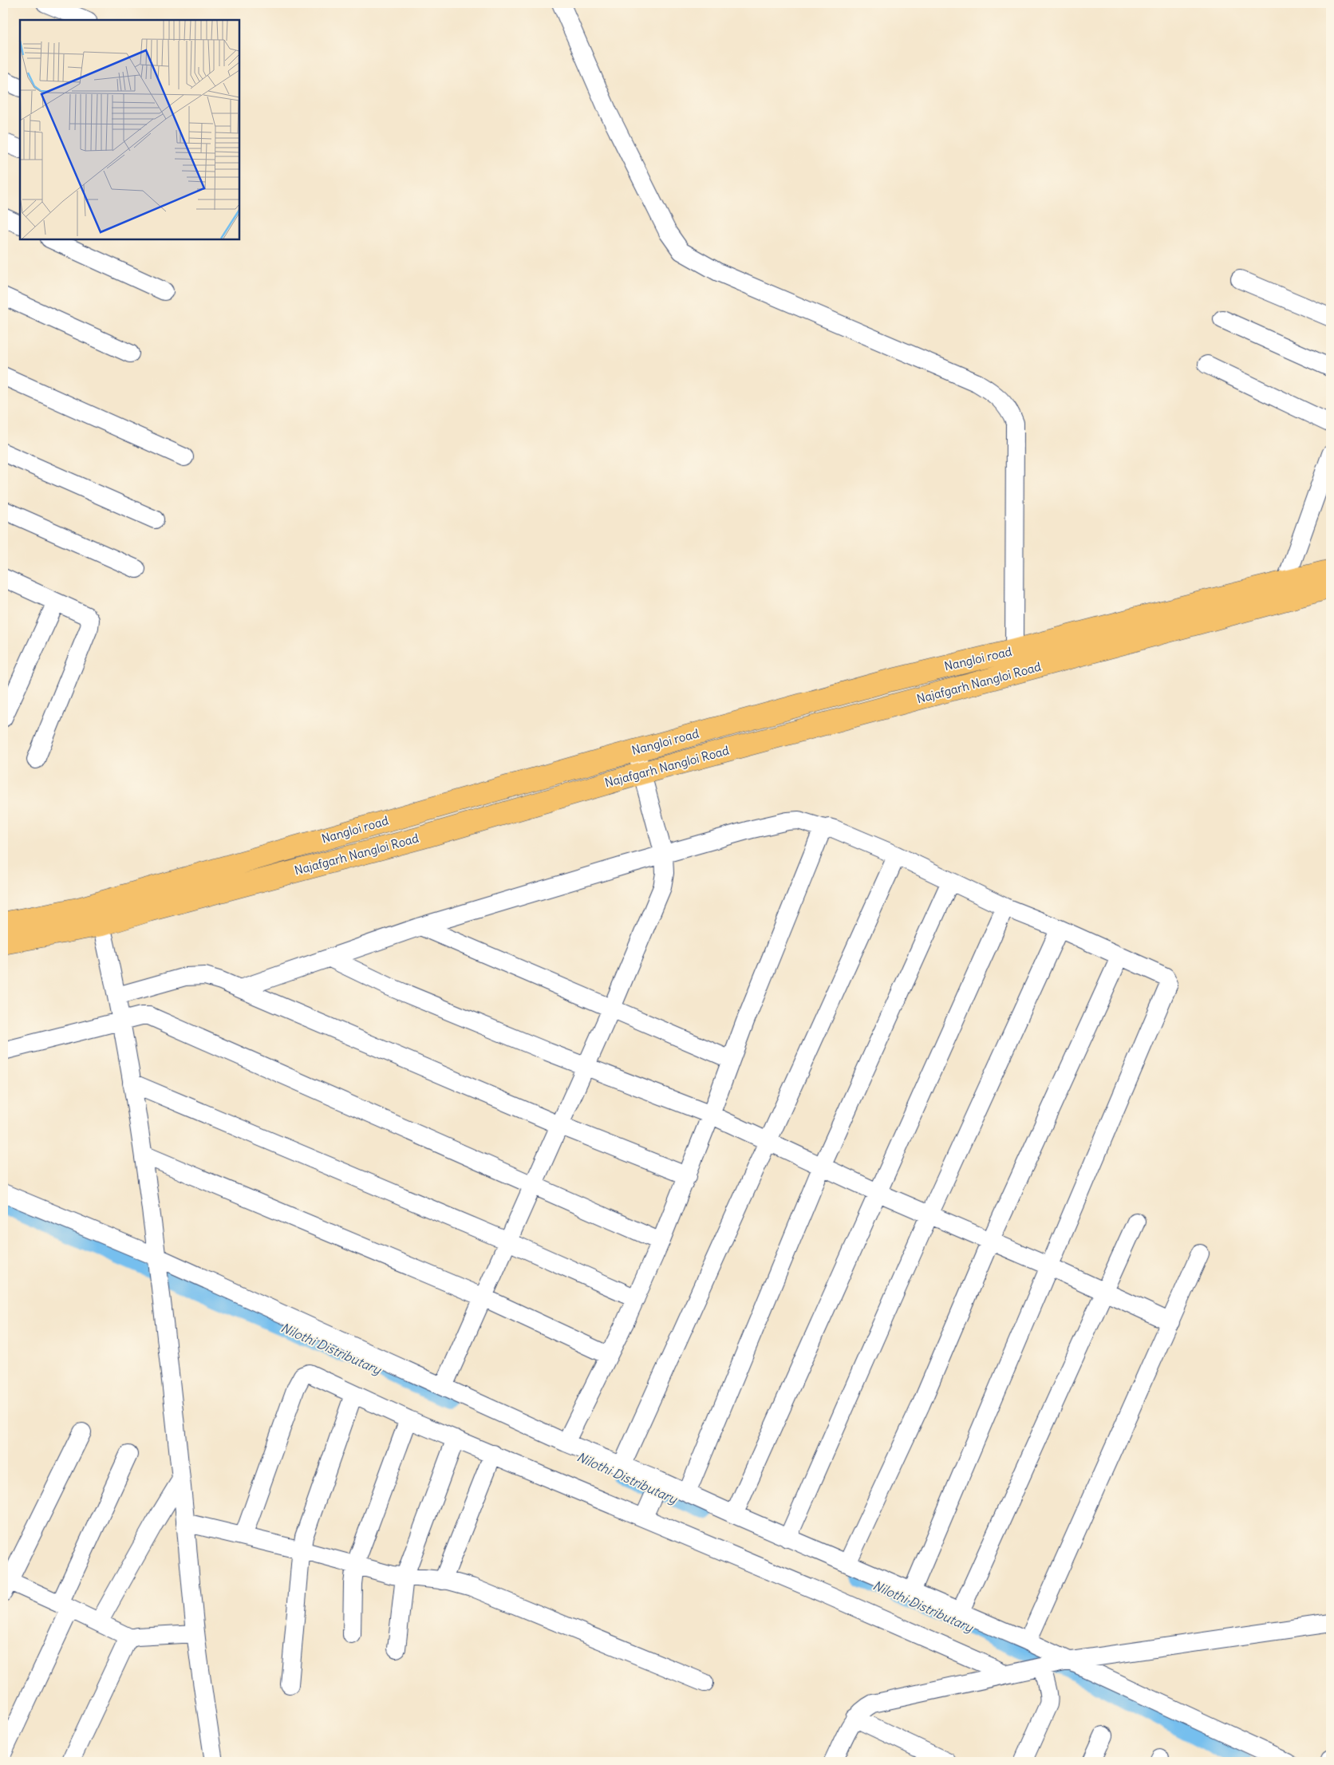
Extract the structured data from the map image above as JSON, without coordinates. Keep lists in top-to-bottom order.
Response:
{
  "streets": {
    "main road": ["Nangloi road", "Najafgarh Nangloi Road"]
  },
  "crossings": [
    ["Nangloi road", "Najafgarh Nangloi Road"]
  ],
  "water": ["Nilothi Distributary"]
}
